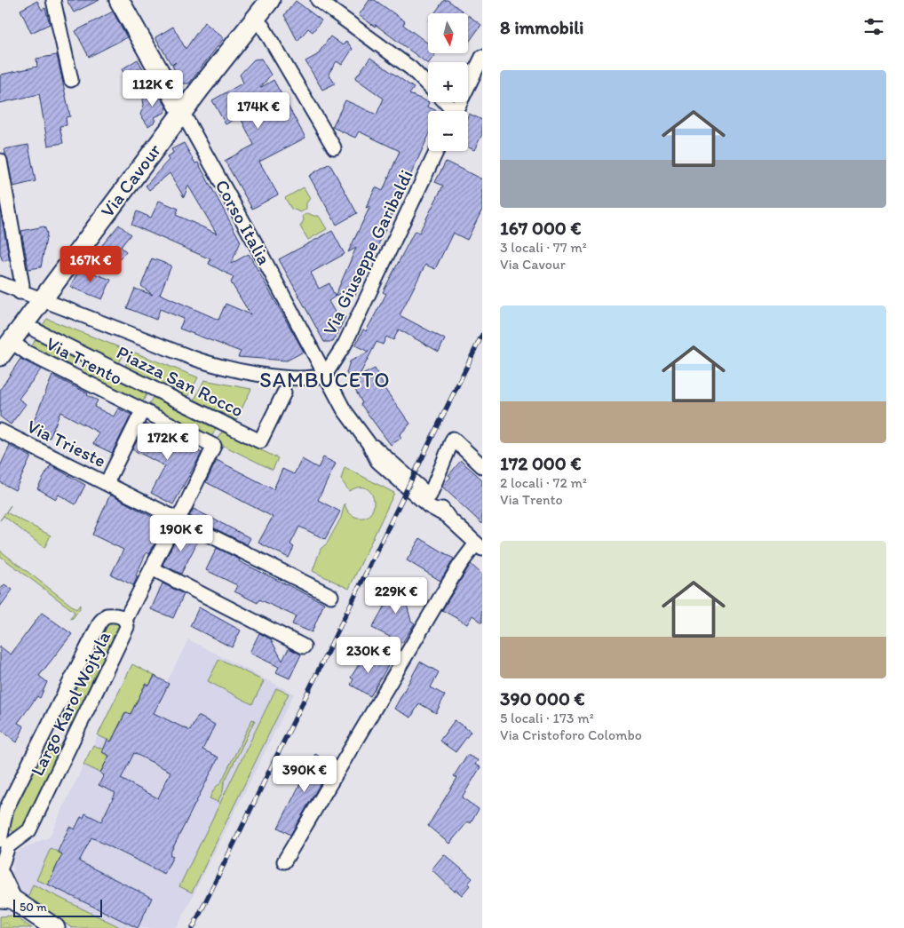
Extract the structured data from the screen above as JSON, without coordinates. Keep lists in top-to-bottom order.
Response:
{
  "streets": {
    "street": [
      "Via Cavour",
      "Corso Italia",
      "Via Giuseppe Garibaldi",
      "Via Trento",
      "Piazza San Rocco",
      "Via Trieste",
      "Largo Karol Wojtyla"
    ]
  },
  "crossings": [
    ["Via Cavour", "Corso Italia"],
    ["Via Cavour", "Via Trento"],
    ["Corso Italia", "Via Giuseppe Garibaldi"],
    ["Via Trento", "Via Trieste"]
  ],
  "districts": ["SAMBUCETO"],
  "scale_bar": "50 m",
  "north": "bottom",
  "page": {
    "heading": "8 immobili",
    "map_buttons": ["+", "−"],
    "list": [
      {
        "name": "167 000 €",
        "note": "3 locali · 77 m² · Via Cavour"
      },
      {
        "name": "172 000 €",
        "note": "2 locali · 72 m² · Via Trento"
      },
      {
        "name": "390 000 €",
        "note": "5 locali · 173 m² · Via Cristoforo Colombo"
      }
    ],
    "price": [
      "112K €",
      "174K €",
      "167K €",
      "172K €",
      "190K €",
      "229K €",
      "230K €",
      "390K €"
    ],
    "scale": "50 m"
  }
}
